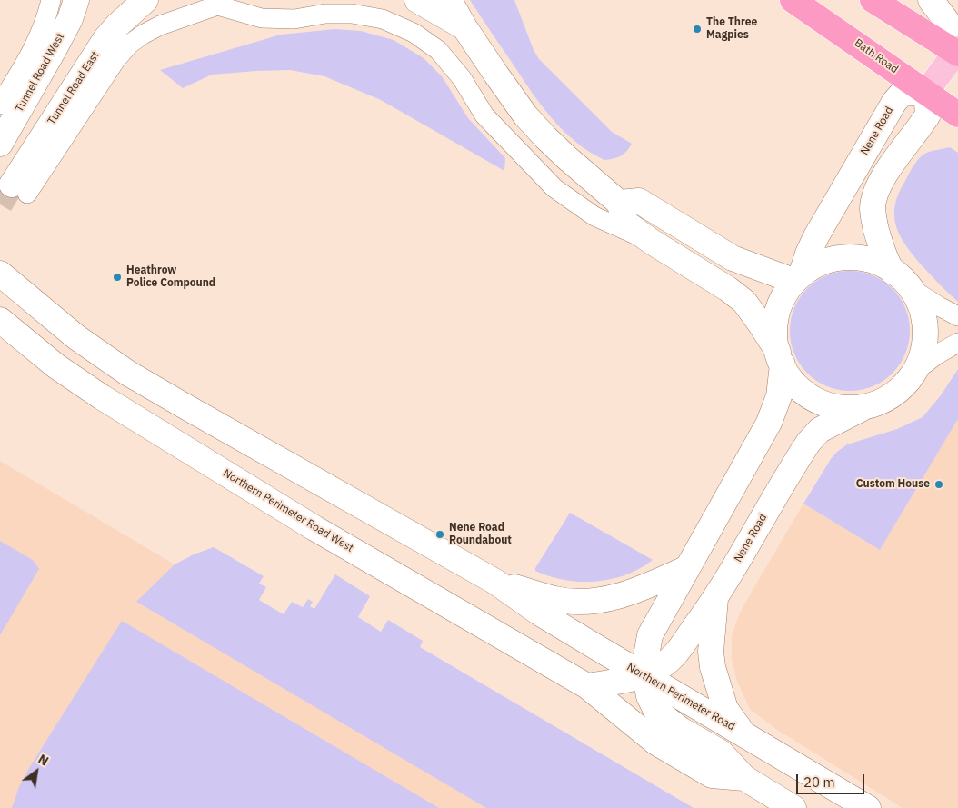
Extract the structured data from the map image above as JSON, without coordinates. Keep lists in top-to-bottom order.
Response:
{
  "streets": {
    "highway": ["Bath Road"],
    "street": [
      "Tunnel Road West",
      "Tunnel Road East",
      "Nene Road",
      "Northern Perimeter Road West",
      "Northern Perimeter Road"
    ]
  },
  "crossings": [
    ["Bath Road", "Nene Road"],
    ["Nene Road", "Northern Perimeter Road West"],
    ["Nene Road", "Northern Perimeter Road"]
  ],
  "places": [
    "The Three Magpies",
    "Heathrow Police Compound",
    "Custom House",
    "Nene Road Roundabout"
  ],
  "scale_bar": "20 m",
  "north": "top right"
}
